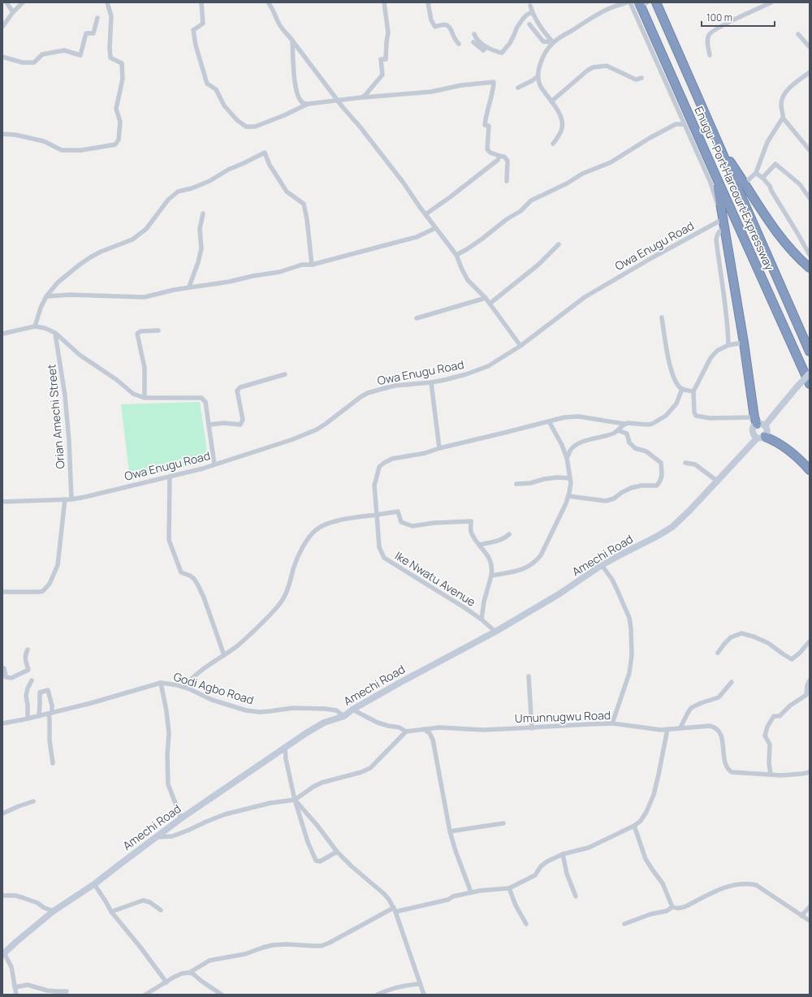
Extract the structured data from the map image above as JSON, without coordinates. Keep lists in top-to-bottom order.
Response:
{
  "streets": {
    "highway": ["Enugu - Port Harcourt Expressway"],
    "main road": ["Amechi Road"],
    "street": [
      "Owa Enugu Road",
      "Orian Amechi Street",
      "Ike Nwatu Avenue",
      "Godi Agbo Road",
      "Umunnugwu Road"
    ]
  },
  "crossings": [
    ["Owa Enugu Road", "Orian Amechi Street"],
    ["Amechi Road", "Ike Nwatu Avenue"],
    ["Amechi Road", "Godi Agbo Road"],
    ["Amechi Road", "Umunnugwu Road"]
  ],
  "scale_bar": "100 m"
}
